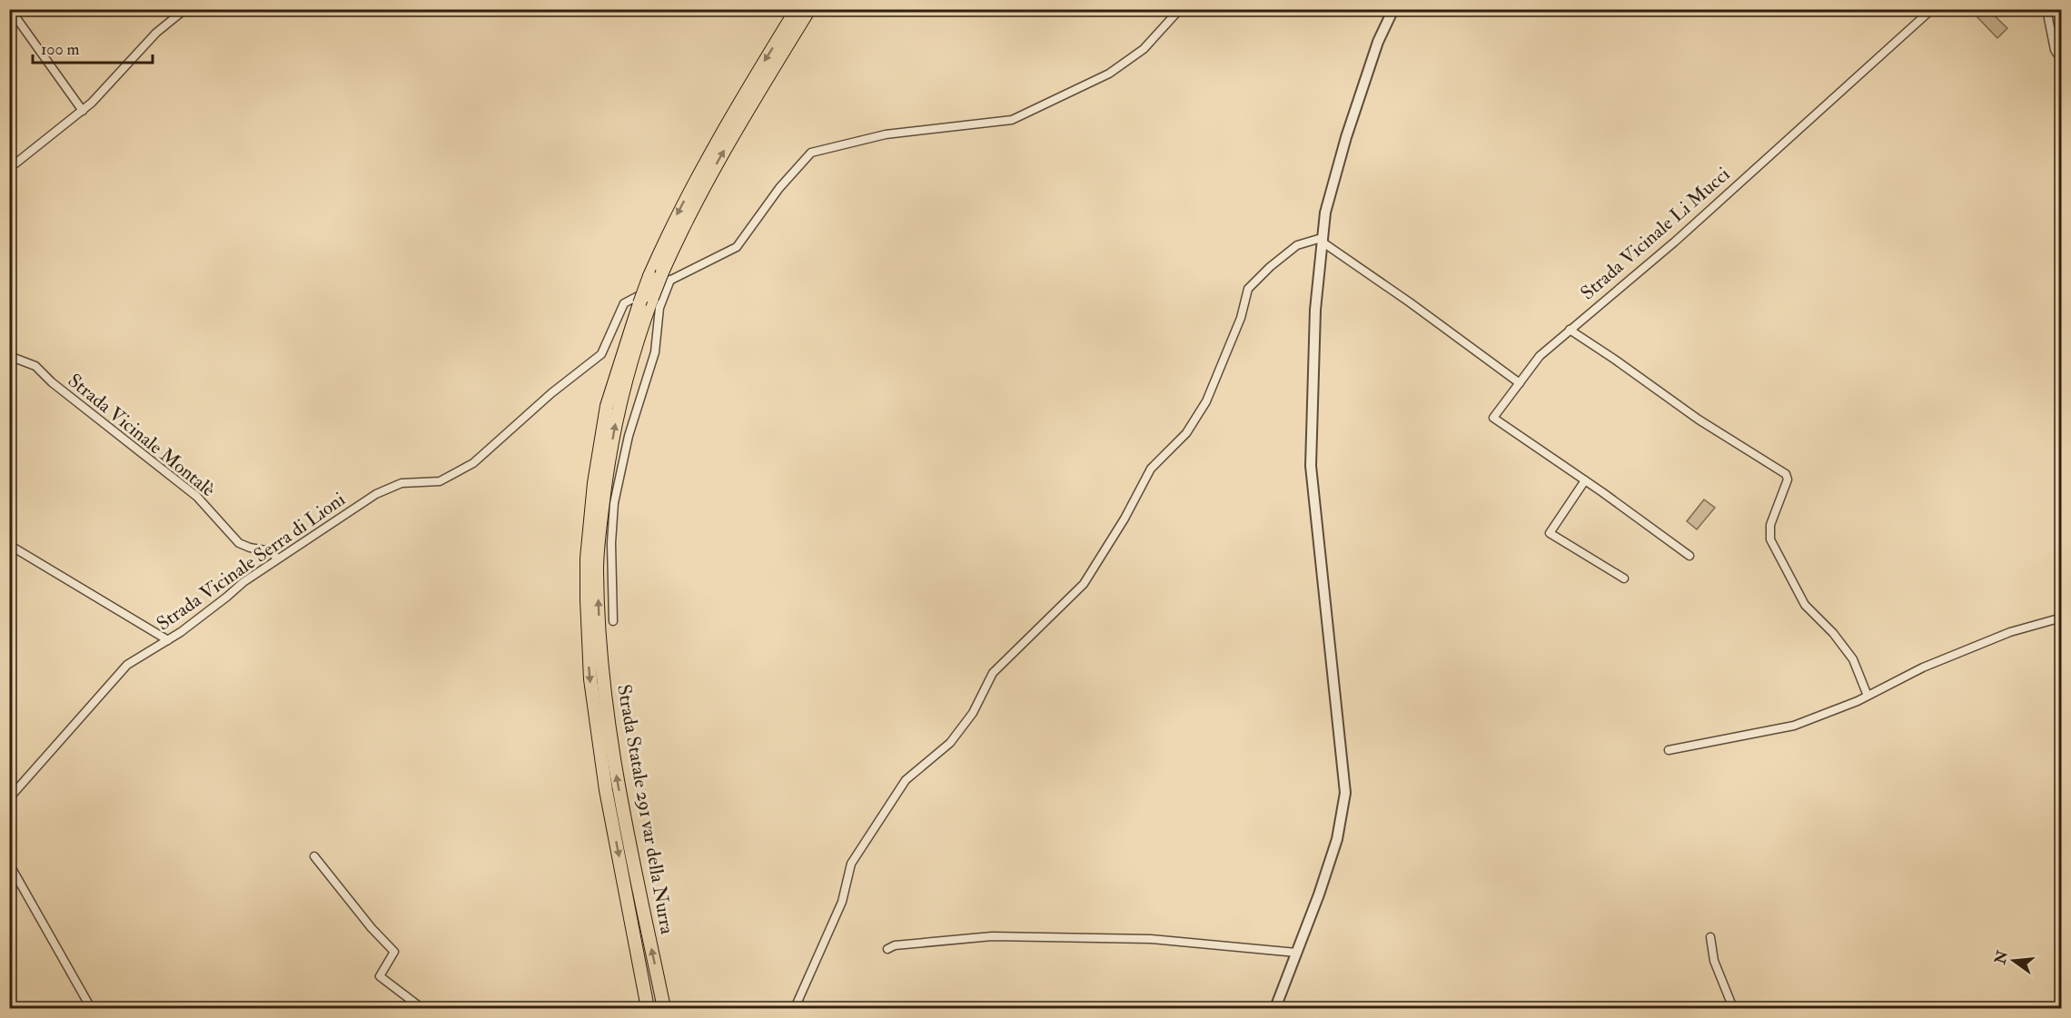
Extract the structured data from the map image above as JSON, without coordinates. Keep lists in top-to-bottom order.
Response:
{
  "streets": {
    "highway": ["Strada Statale 291 var della Nurra"],
    "street": ["Strada Vicinale Li Mucci", "Strada Vicinale Montalè", "Strada Vicinale Serra di Lioni"]
  },
  "crossings": [
    ["Strada Vicinale Montalè", "Strada Vicinale Serra di Lioni"],
    ["Strada Vicinale Serra di Lioni", "Strada Statale 291 var della Nurra"]
  ],
  "scale_bar": "100 m",
  "north": "left"
}
